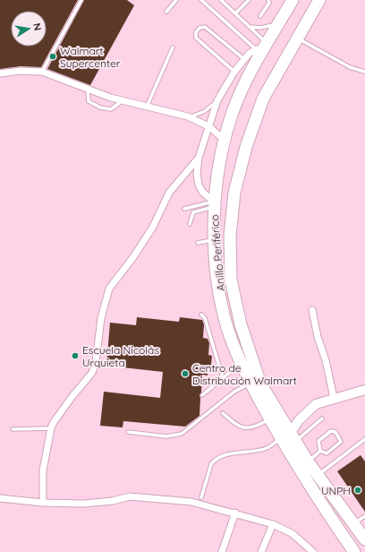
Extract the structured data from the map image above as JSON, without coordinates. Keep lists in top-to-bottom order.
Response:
{
  "streets": {
    "highway": ["Anillo Periférico"]
  },
  "places": [
    "Walmart Supercenter",
    "Escuela Nicolás Urquieta",
    "Centro de Distribución Walmart",
    "UNPH"
  ],
  "north": "right"
}
